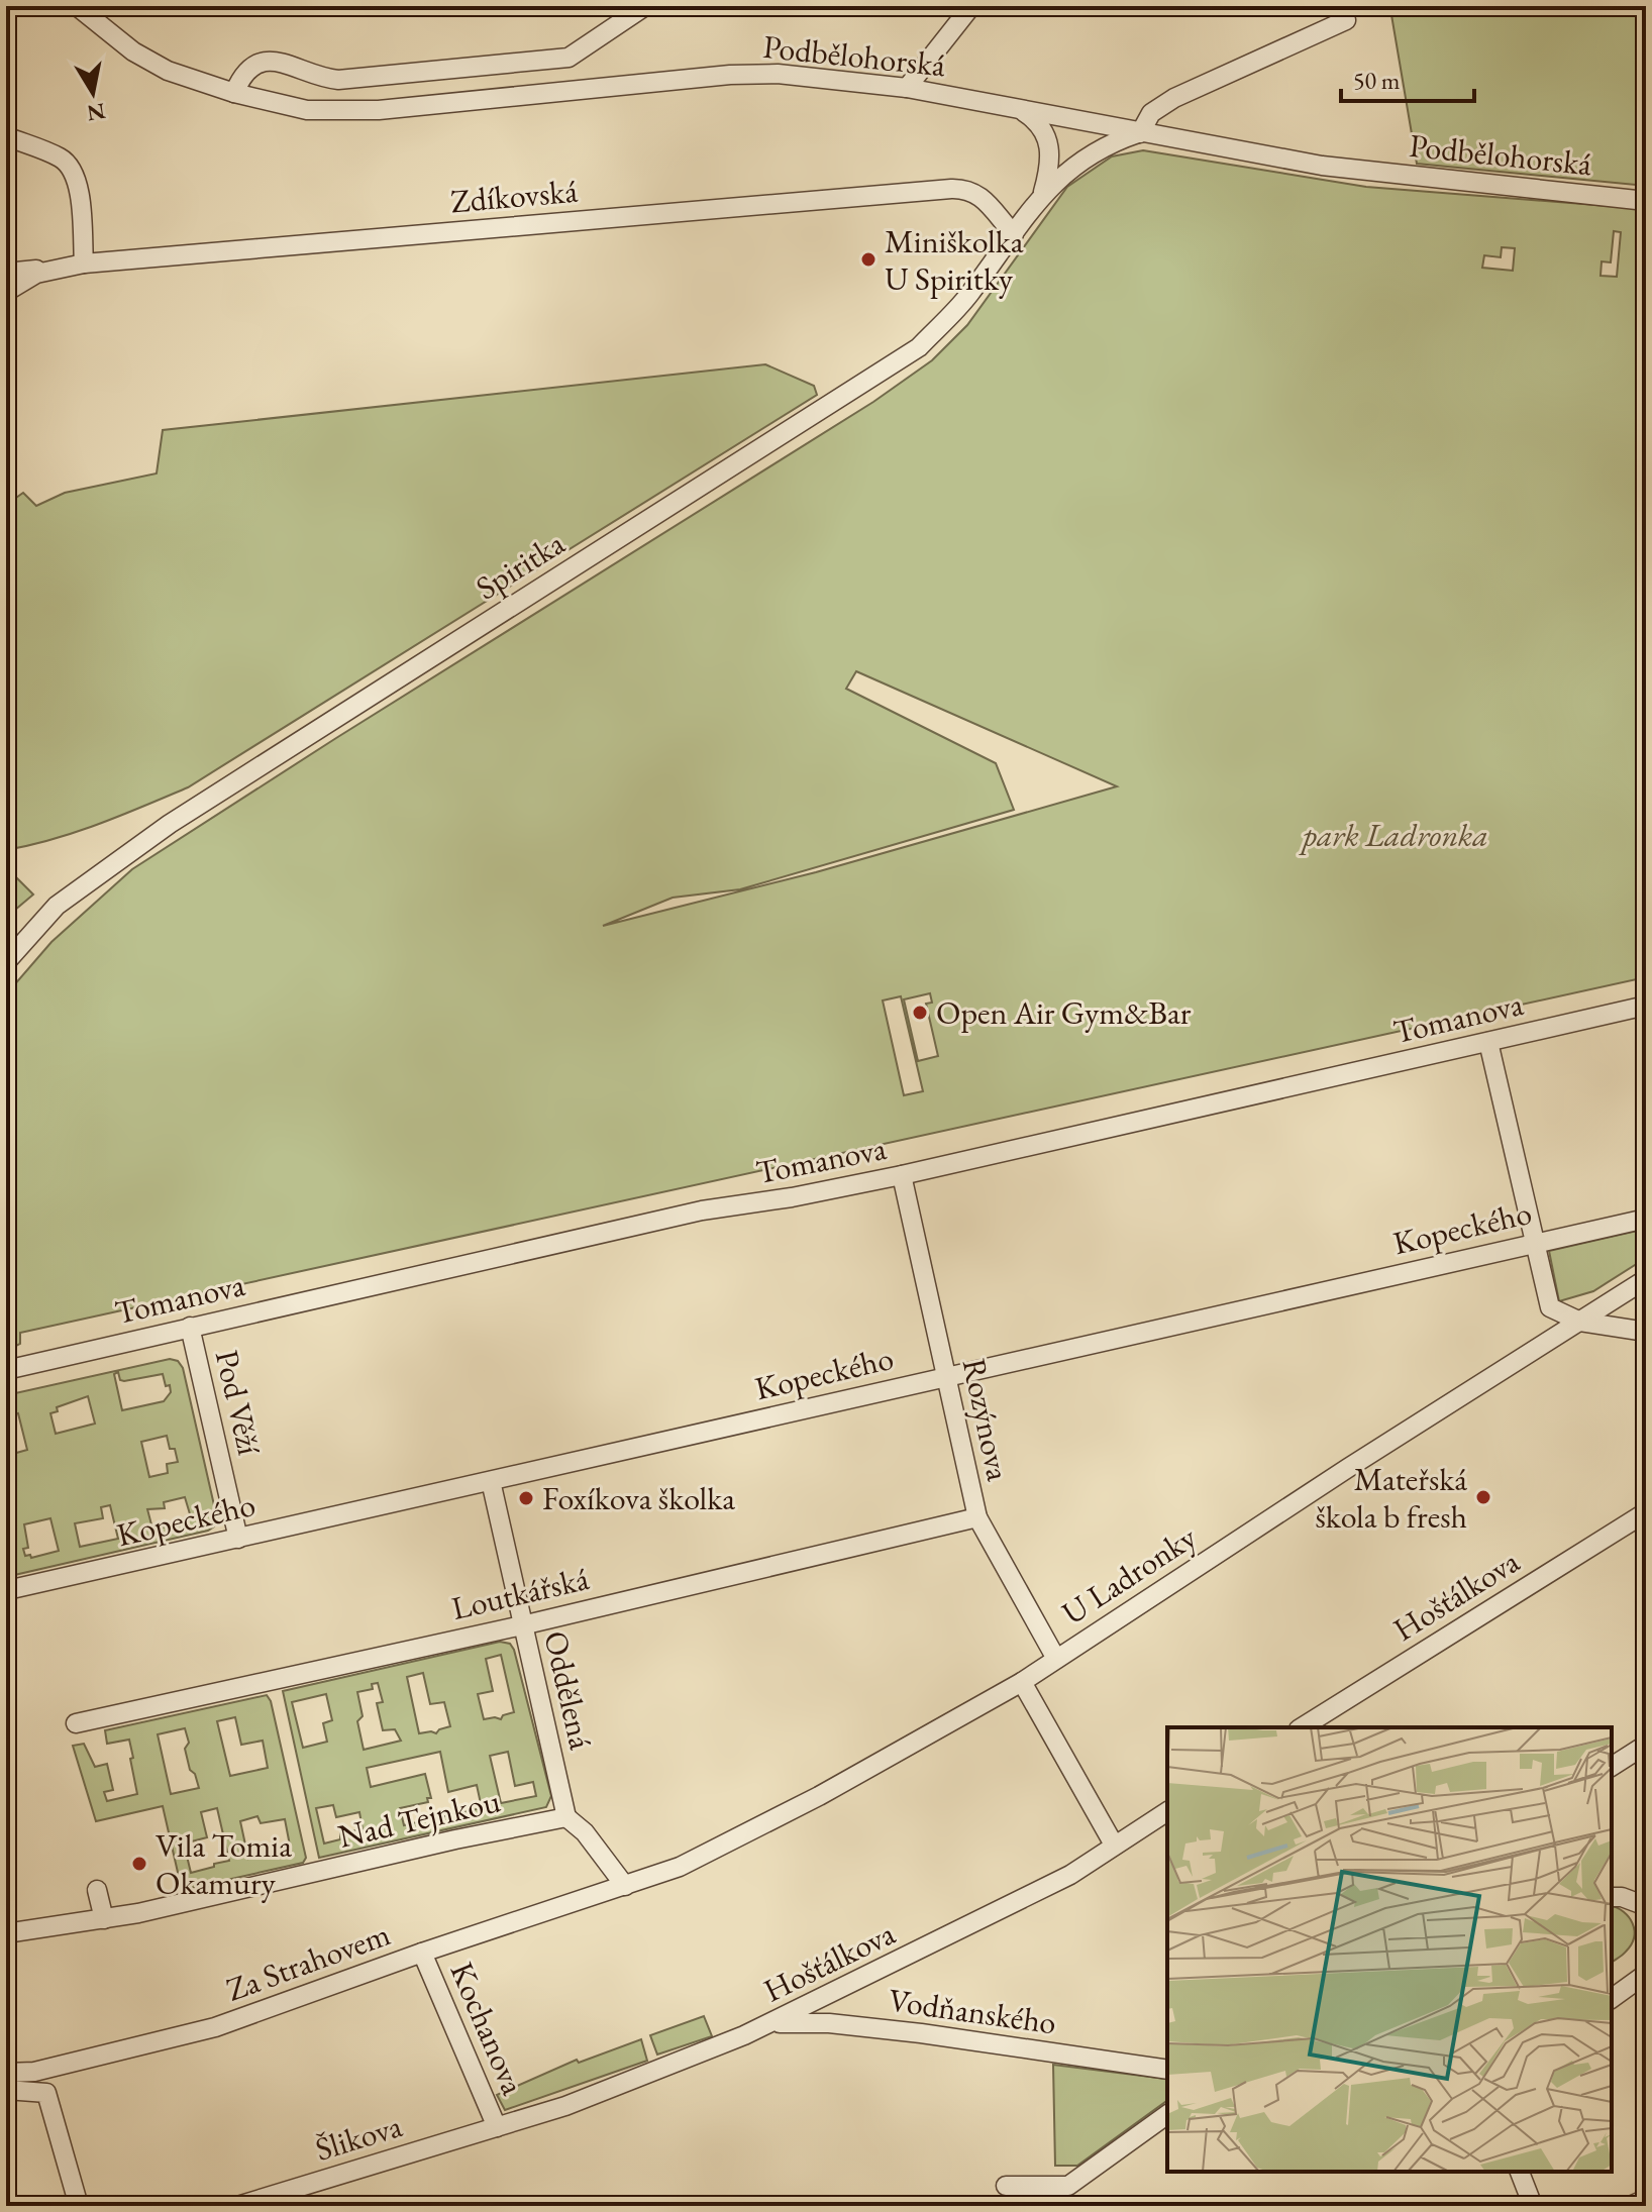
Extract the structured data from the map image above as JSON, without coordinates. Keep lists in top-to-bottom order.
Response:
{
  "streets": {
    "street": [
      "Podbělohorská",
      "Zdíkovská",
      "Spiritka",
      "Tomanova",
      "Kopeckého",
      "Pod Věží",
      "Rozýnova",
      "U Ladronky",
      "Loutkářská",
      "Hošťálkova",
      "Oddělená",
      "Nad Tejnkou",
      "Za Strahovem",
      "Vodňanského",
      "Kochanova",
      "Šlikova"
    ]
  },
  "crossings": [
    ["Podbělohorská", "Spiritka"],
    ["Zdíkovská", "Spiritka"],
    ["Tomanova", "Pod Věží"],
    ["Tomanova", "Rozýnova"],
    ["Kopeckého", "Pod Věží"],
    ["Kopeckého", "Rozýnova"],
    ["Kopeckého", "Oddělená"],
    ["Rozýnova", "U Ladronky"],
    ["Rozýnova", "Loutkářská"],
    ["U Ladronky", "Za Strahovem"],
    ["Loutkářská", "Oddělená"],
    ["Hošťálkova", "Vodňanského"],
    ["Hošťálkova", "Kochanova"],
    ["Hošťálkova", "Šlikova"],
    ["Oddělená", "Nad Tejnkou"],
    ["Za Strahovem", "Kochanova"],
    ["Kochanova", "Šlikova"]
  ],
  "parks": ["park Ladronka"],
  "places": [
    "Miniškolka U Spiritky",
    "Open Air Gym&Bar",
    "Mateřská škola b fresh",
    "Foxíkova školka",
    "Vila Tomia Okamury"
  ],
  "scale_bar": "50 m",
  "north": "bottom"
}
